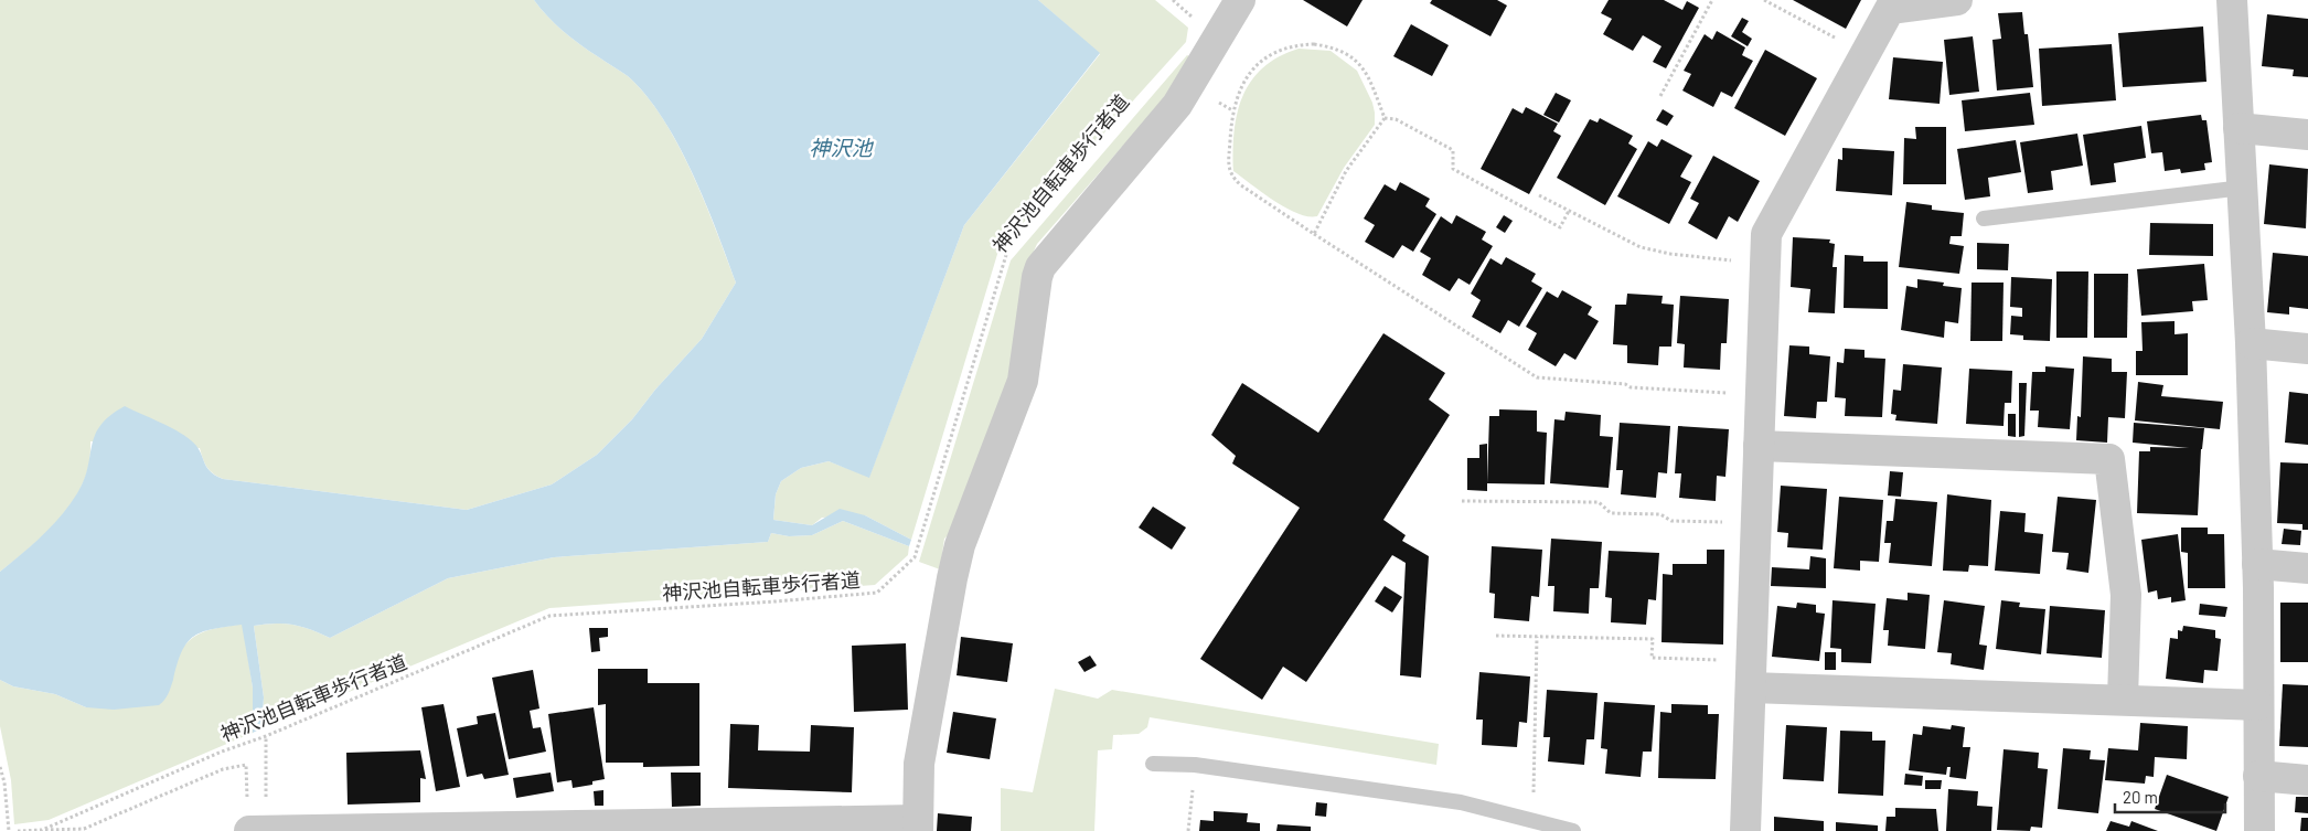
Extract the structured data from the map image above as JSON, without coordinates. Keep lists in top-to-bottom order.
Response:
{
  "streets": {
    "path": ["神沢池自転車歩行者道"]
  },
  "water": ["神沢池"],
  "scale_bar": "20 m"
}
